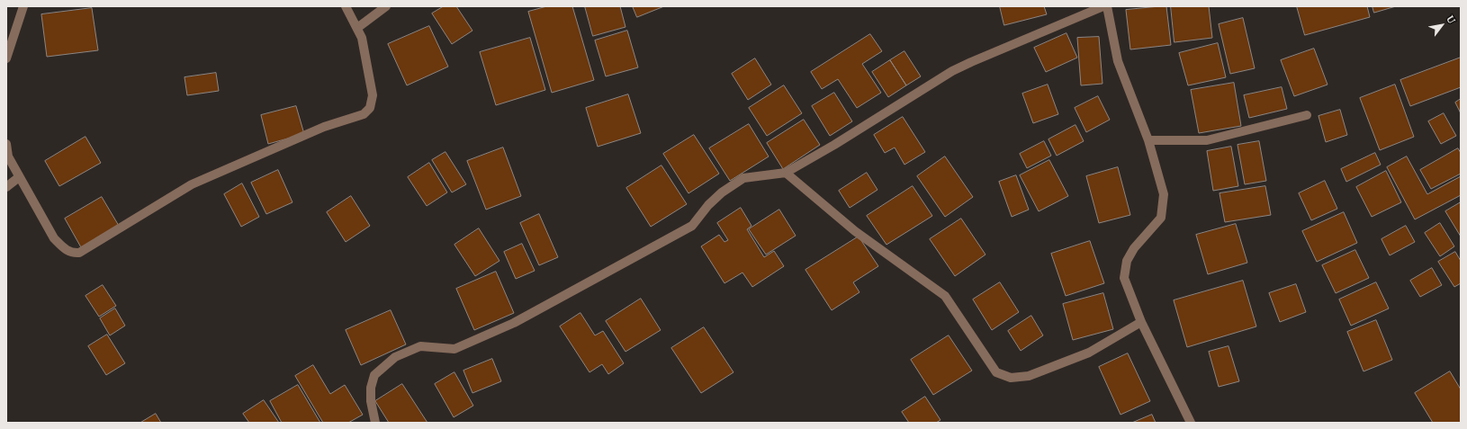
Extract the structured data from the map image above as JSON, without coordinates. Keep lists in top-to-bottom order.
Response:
{
  "north": "top right"
}
